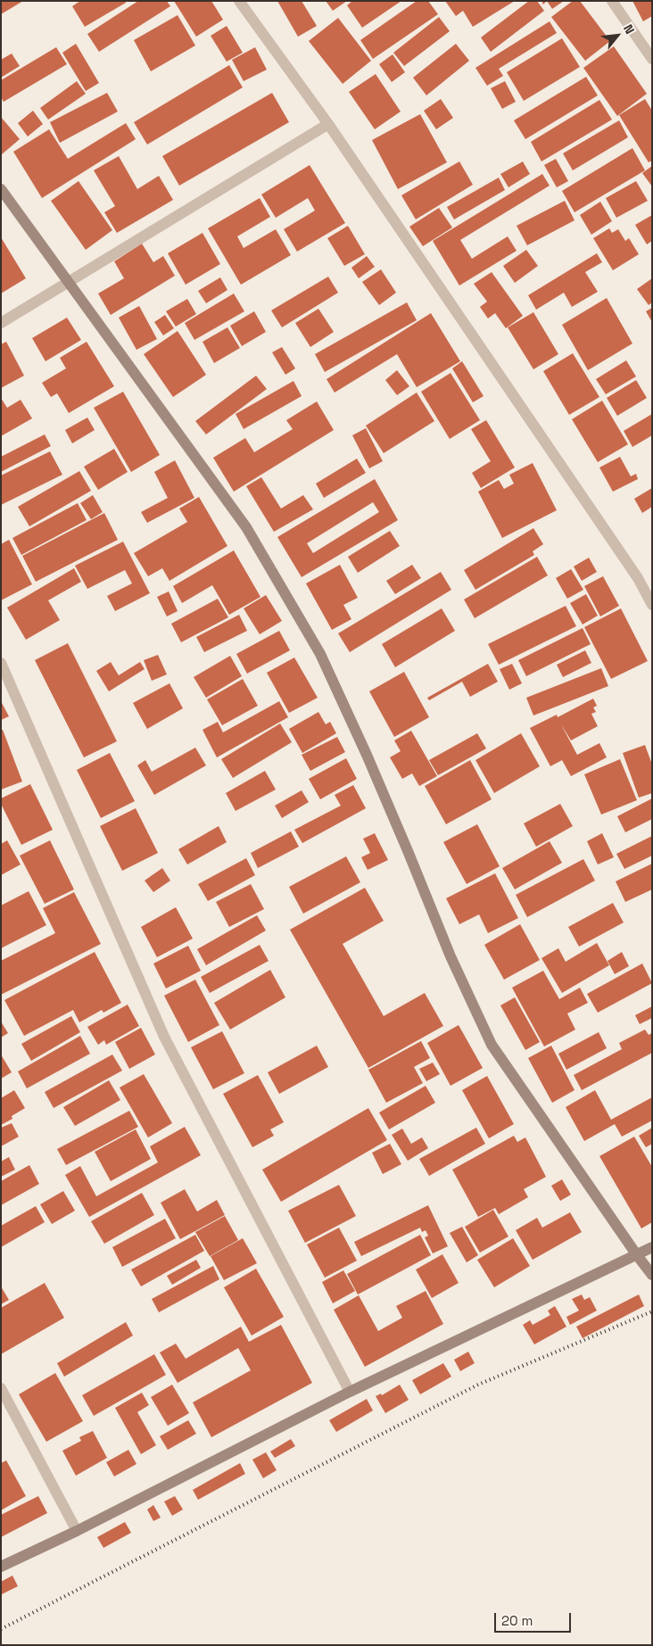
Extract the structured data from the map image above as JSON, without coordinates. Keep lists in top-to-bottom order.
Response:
{
  "scale_bar": "20 m",
  "north": "top right"
}
